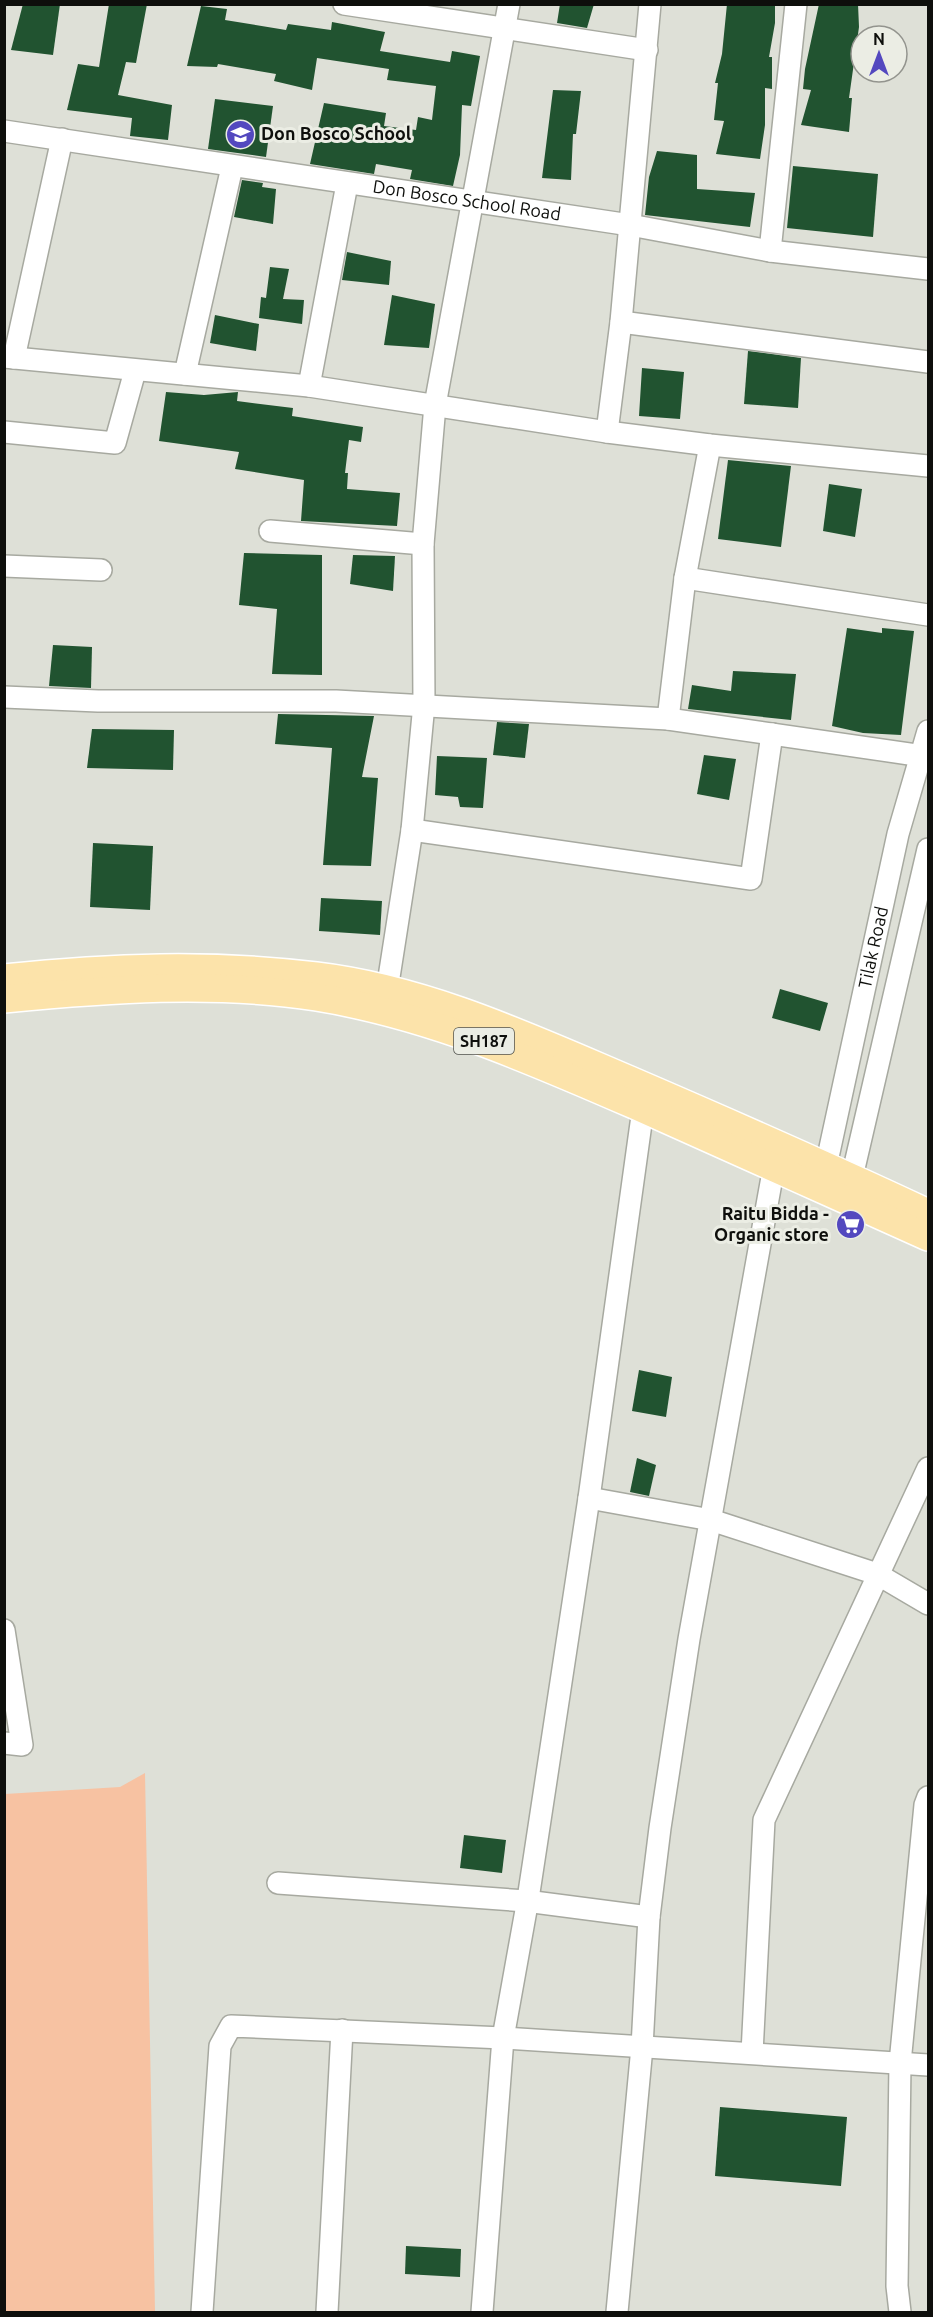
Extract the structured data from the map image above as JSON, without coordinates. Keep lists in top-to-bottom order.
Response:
{
  "streets": {
    "main road": ["SH187"],
    "street": ["Don Bosco School Road", "Tilak Road"]
  },
  "crossings": [
    ["Tilak Road", "SH187"]
  ],
  "places": {
    "school or university": ["Don Bosco School"],
    "supermarket": ["Raitu Bidda - Organic store"]
  },
  "north": "top"
}
